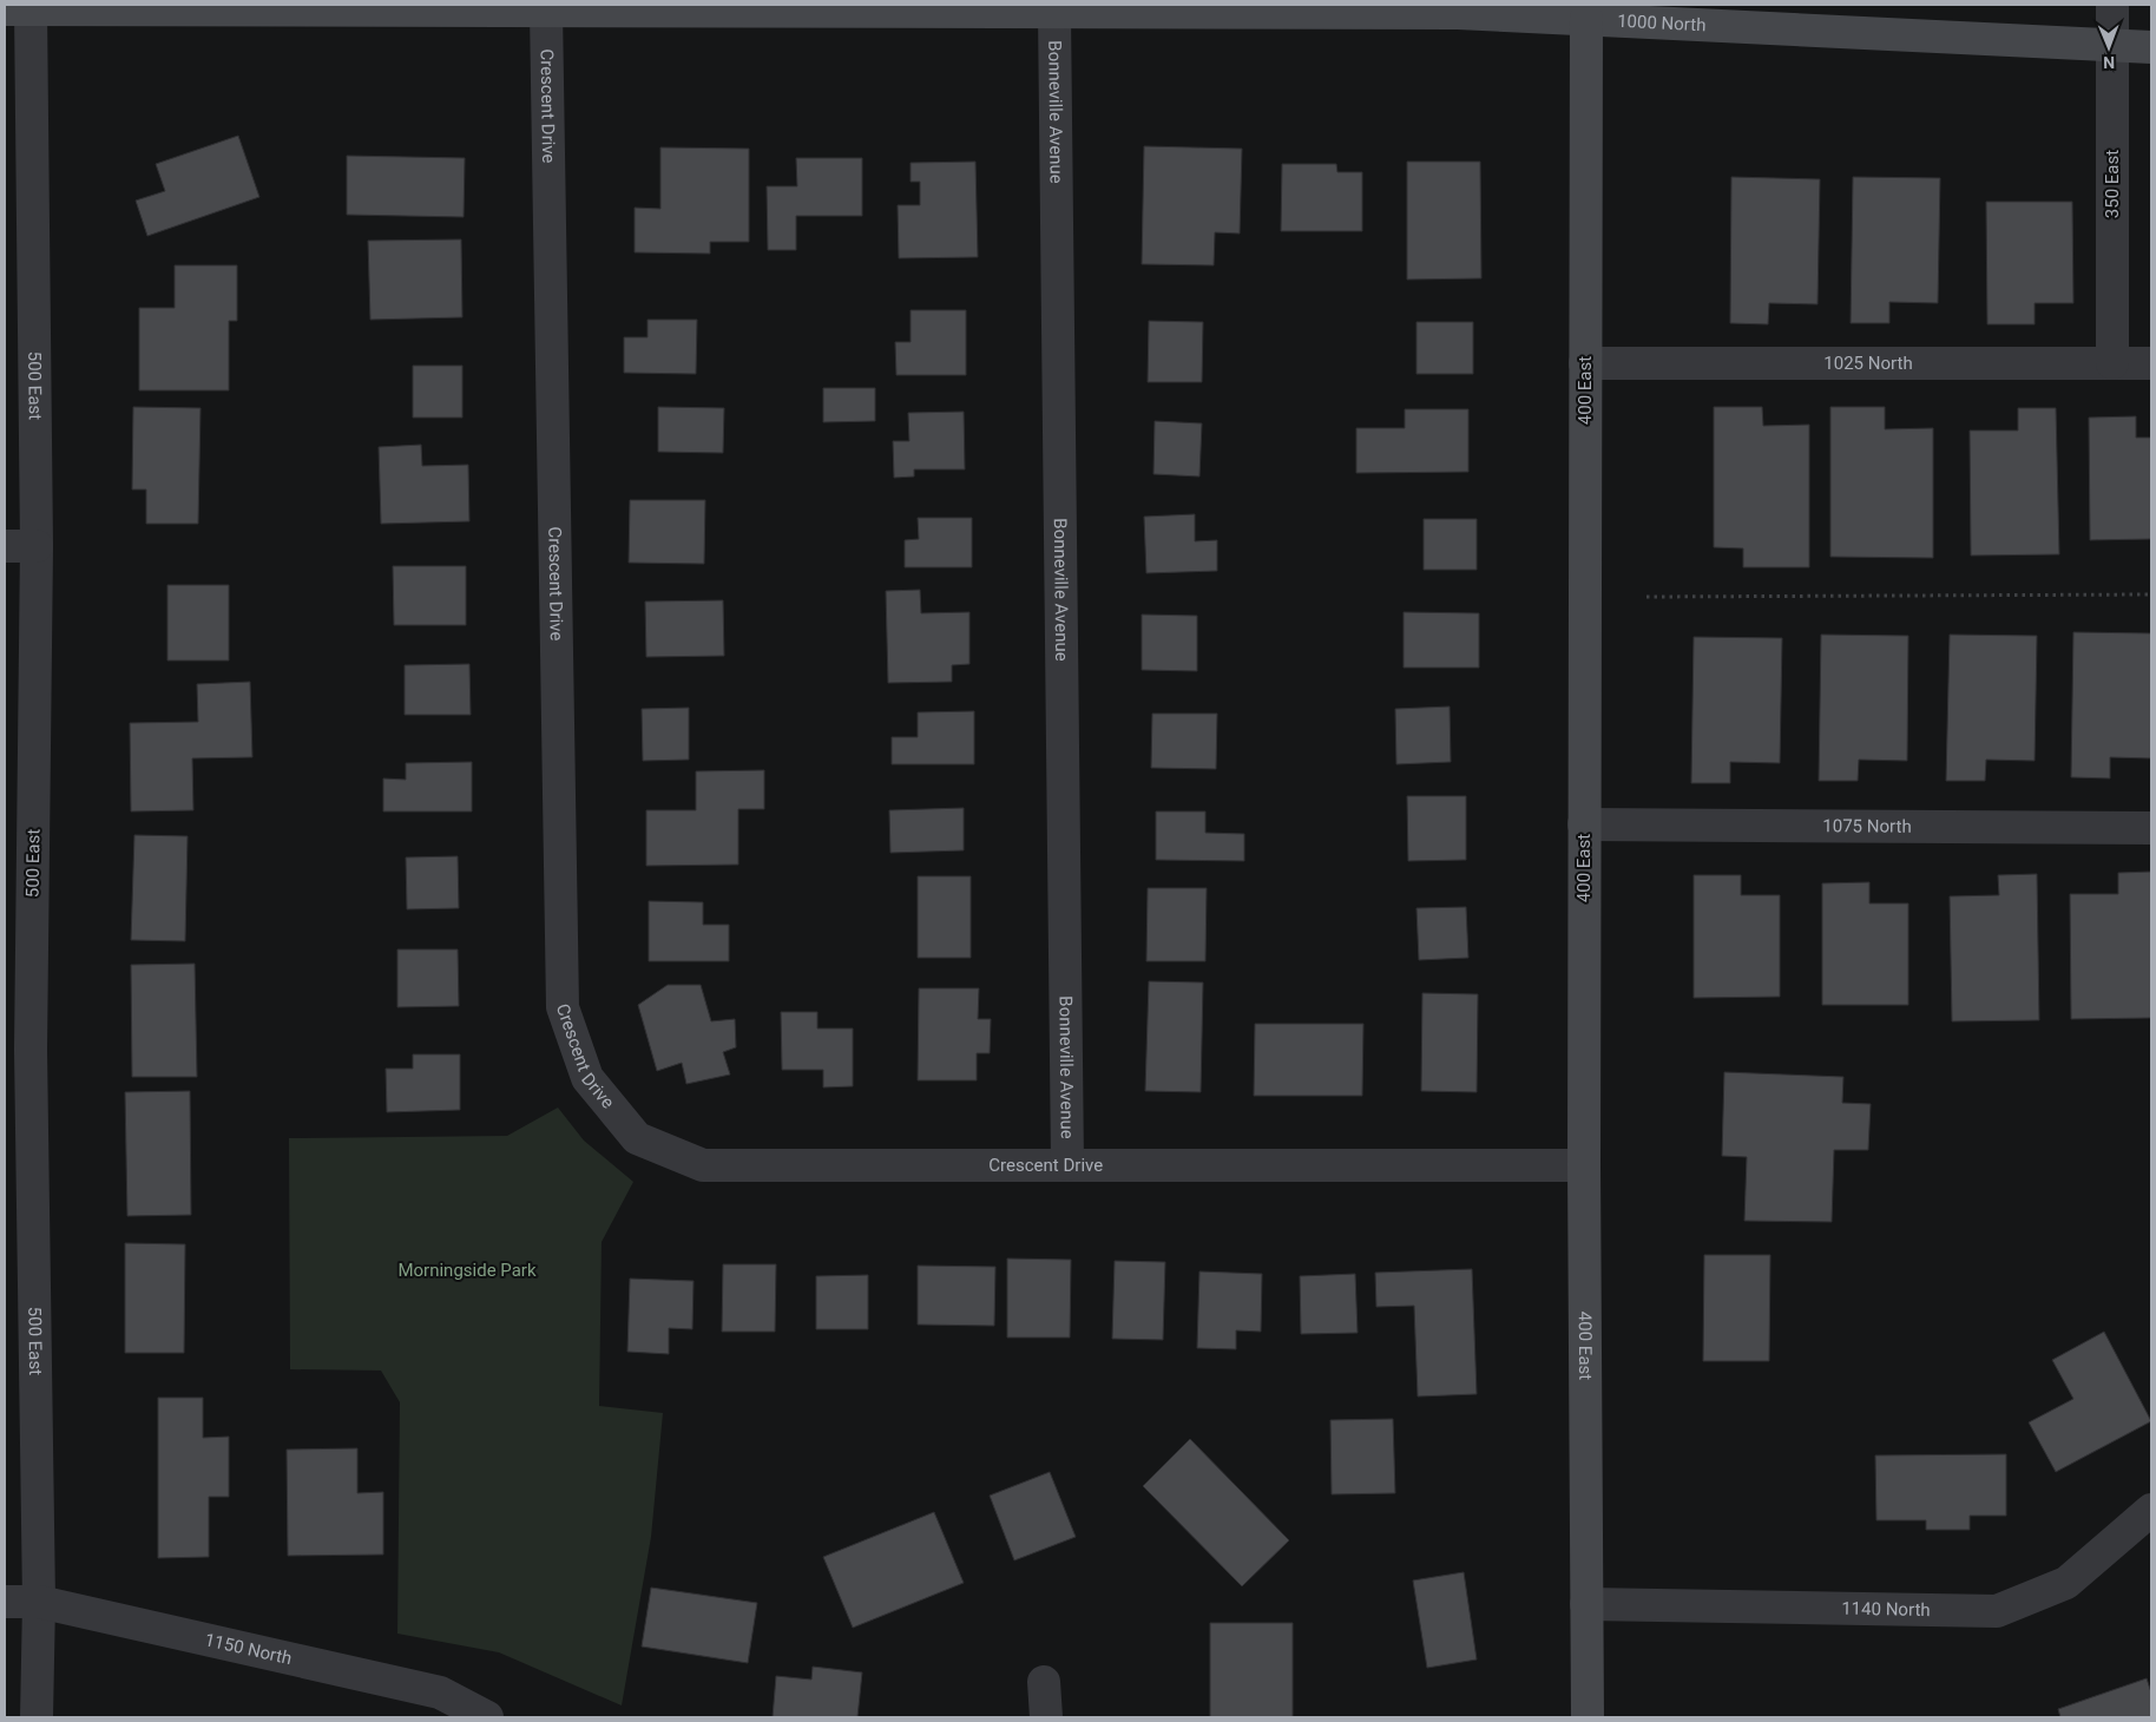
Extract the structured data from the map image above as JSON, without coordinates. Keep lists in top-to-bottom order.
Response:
{
  "streets": {
    "street": [
      "1000 North",
      "Crescent Drive",
      "Bonneville Avenue",
      "350 East",
      "1025 North",
      "500 East",
      "400 East",
      "1075 North",
      "1140 North",
      "1150 North"
    ]
  },
  "crossings": [
    ["1000 North", "Crescent Drive"],
    ["1000 North", "Bonneville Avenue"],
    ["1000 North", "350 East"],
    ["1000 North", "500 East"],
    ["1000 North", "400 East"],
    ["Crescent Drive", "Bonneville Avenue"],
    ["Crescent Drive", "400 East"],
    ["350 East", "1025 North"],
    ["1025 North", "400 East"],
    ["500 East", "1150 North"],
    ["400 East", "1075 North"],
    ["400 East", "1140 North"]
  ],
  "parks": ["Morningside Park"],
  "north": "bottom"
}
